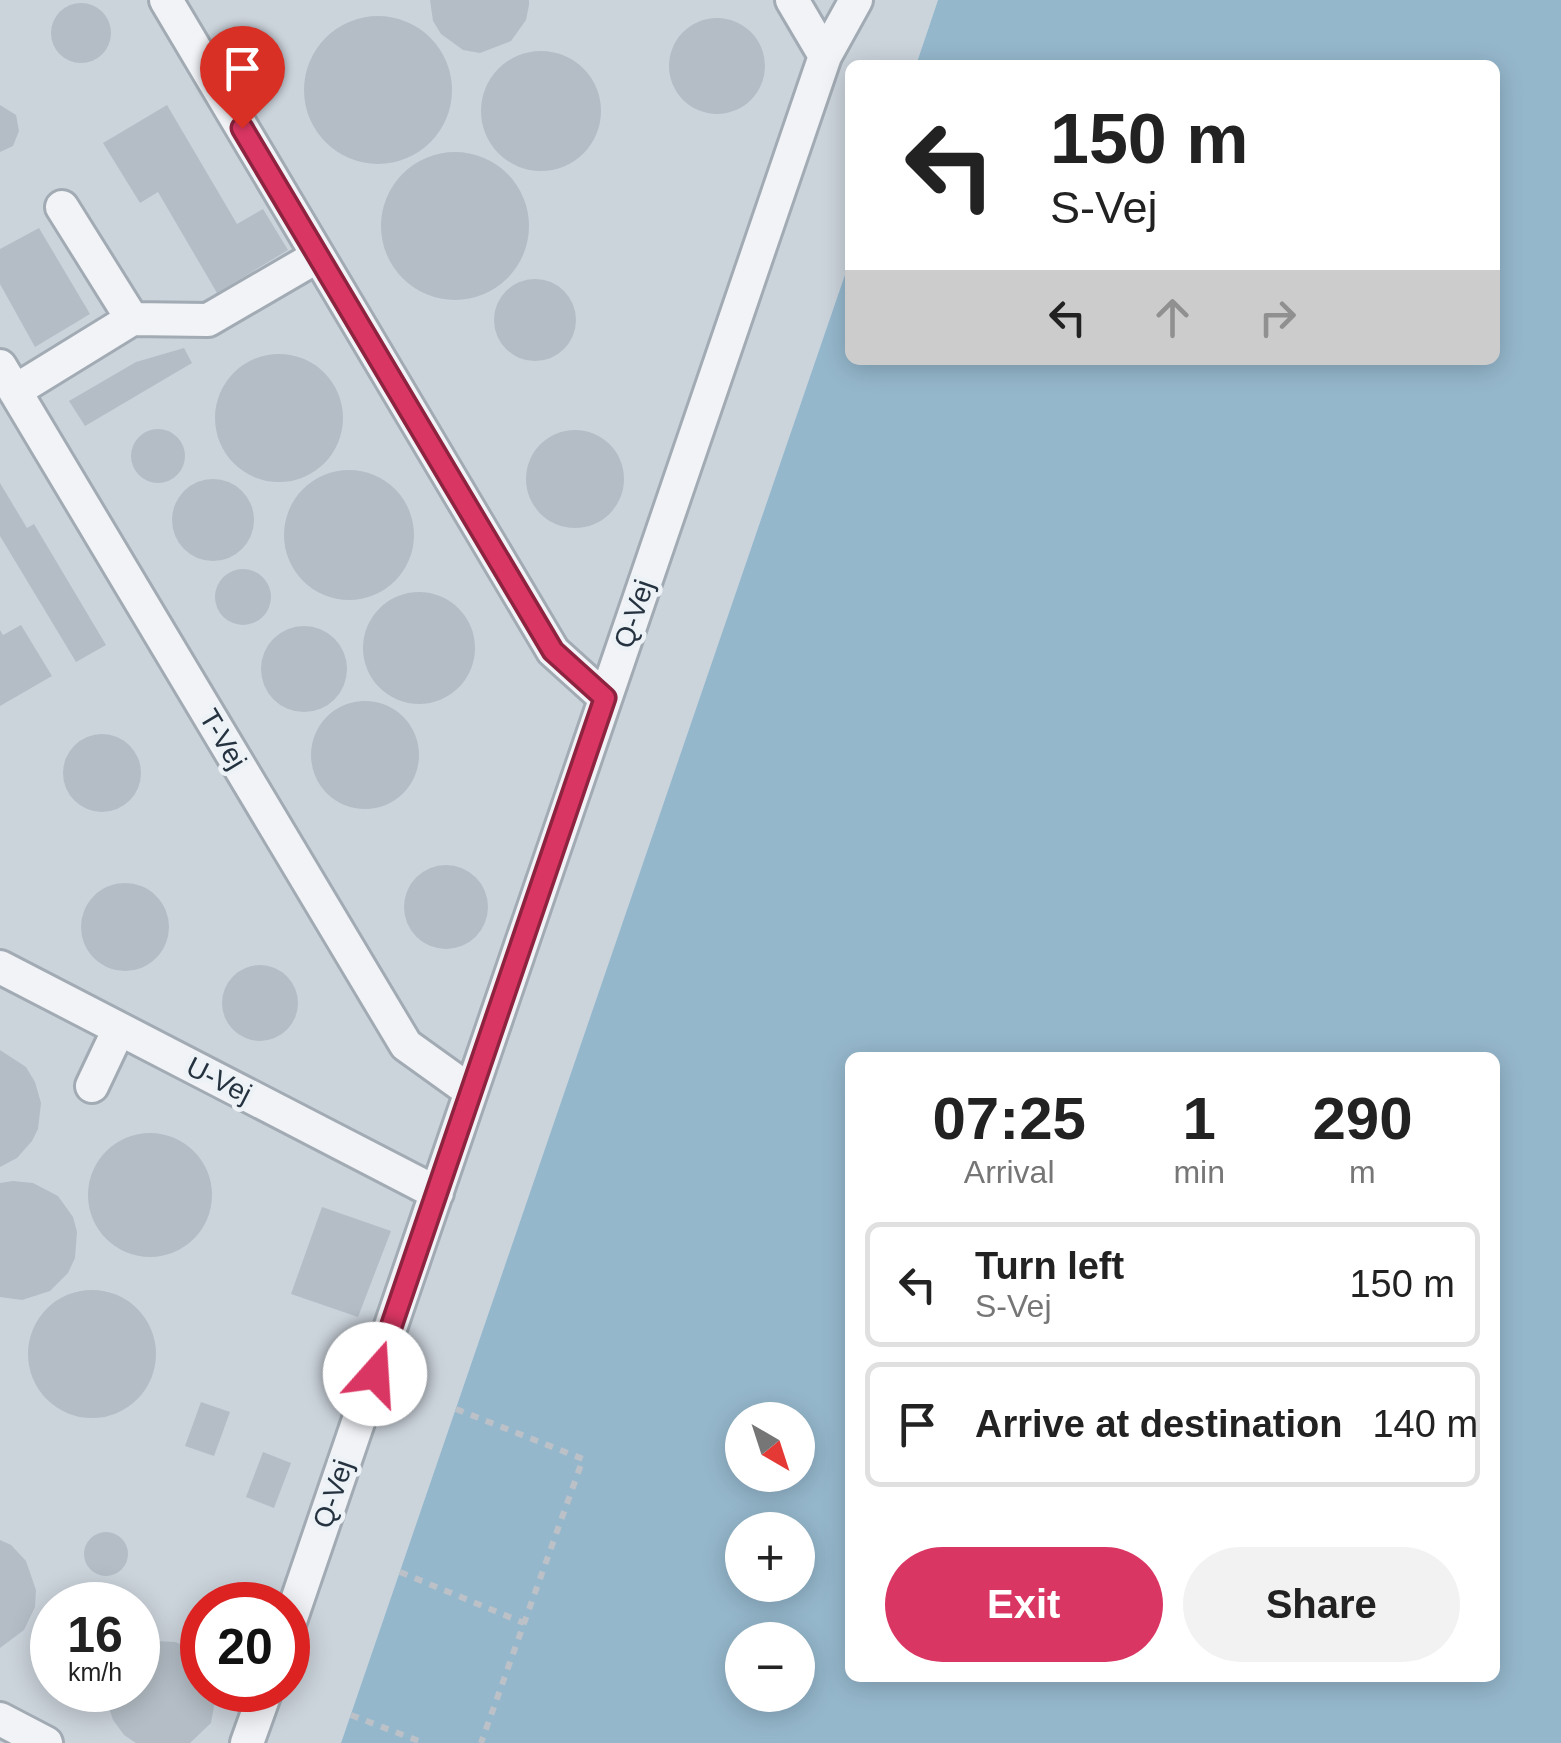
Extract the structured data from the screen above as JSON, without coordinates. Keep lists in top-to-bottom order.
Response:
{
  "streets": {
    "lane": ["Q-Vej", "T-Vej", "U-Vej"]
  },
  "crossings": [
    ["Q-Vej", "T-Vej"],
    ["Q-Vej", "U-Vej"]
  ],
  "north": "bottom right",
  "page": {
    "turn": ["150 m", "S-Vej"],
    "eta": [
      "07:25",
      "Arrival",
      "1",
      "min",
      "290",
      "m"
    ],
    "list": [
      {
        "name": "Turn left",
        "note": "S-Vej",
        "value": "150 m"
      },
      {
        "name": "Arrive at destination",
        "value": "140 m"
      }
    ],
    "map_buttons": ["+", "−"],
    "buttons": ["Exit", "Share"],
    "speed": "16 km/h",
    "limit": "20"
  }
}
